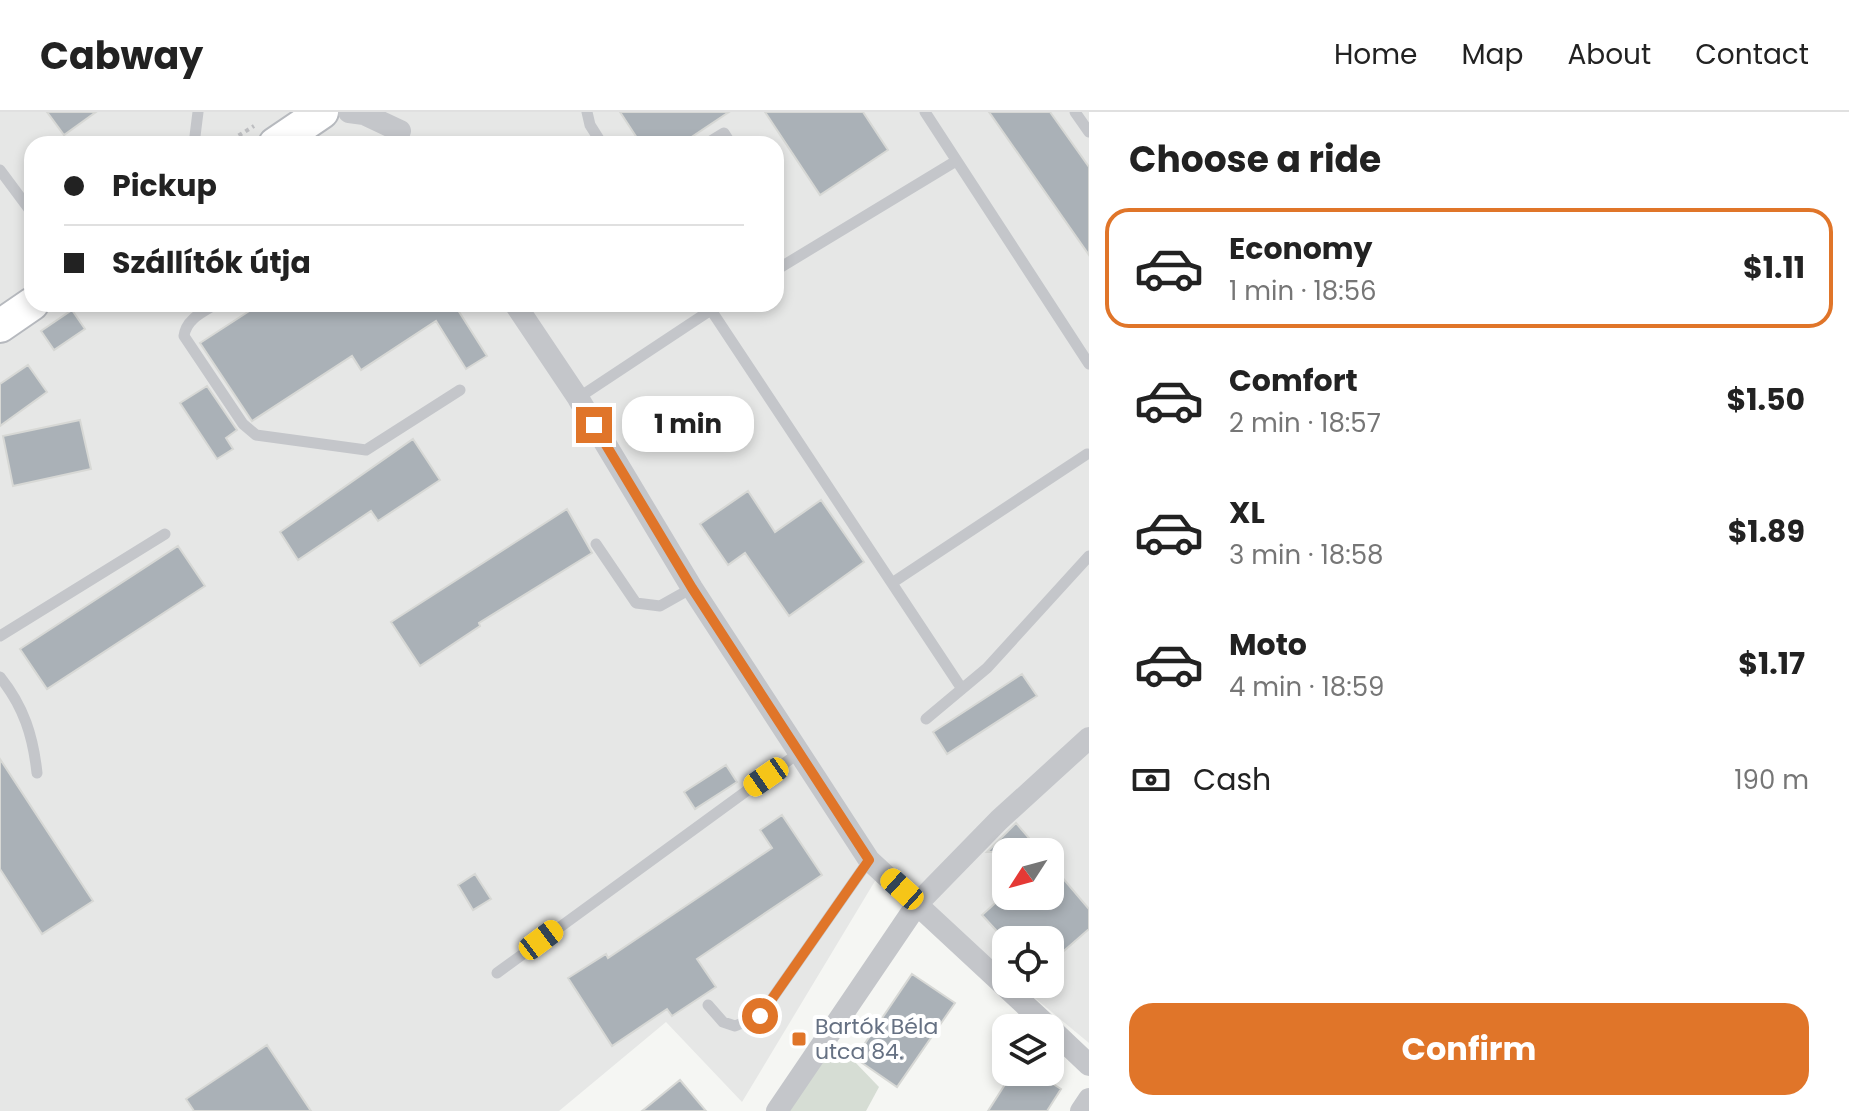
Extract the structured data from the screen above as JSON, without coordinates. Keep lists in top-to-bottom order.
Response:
{
  "places": {
    "transit": ["Bartók Béla utca 84."]
  },
  "north": "bottom left",
  "page": {
    "header": "Cabway",
    "nav": [
      "Home",
      "Map",
      "About",
      "Contact"
    ],
    "heading": "Choose a ride",
    "banner": ["Pickup", "Szállítók útja"],
    "list": [
      {
        "name": "Economy",
        "note": "1 min · 18:56",
        "value": "$1.11"
      },
      {
        "name": "Comfort",
        "note": "2 min · 18:57",
        "value": "$1.50"
      },
      {
        "name": "XL",
        "note": "3 min · 18:58",
        "value": "$1.89"
      },
      {
        "name": "Moto",
        "note": "4 min · 18:59",
        "value": "$1.17"
      }
    ],
    "bubble": "1 min",
    "pay": ["Cash", "190 m"],
    "buttons": "Confirm"
  }
}
